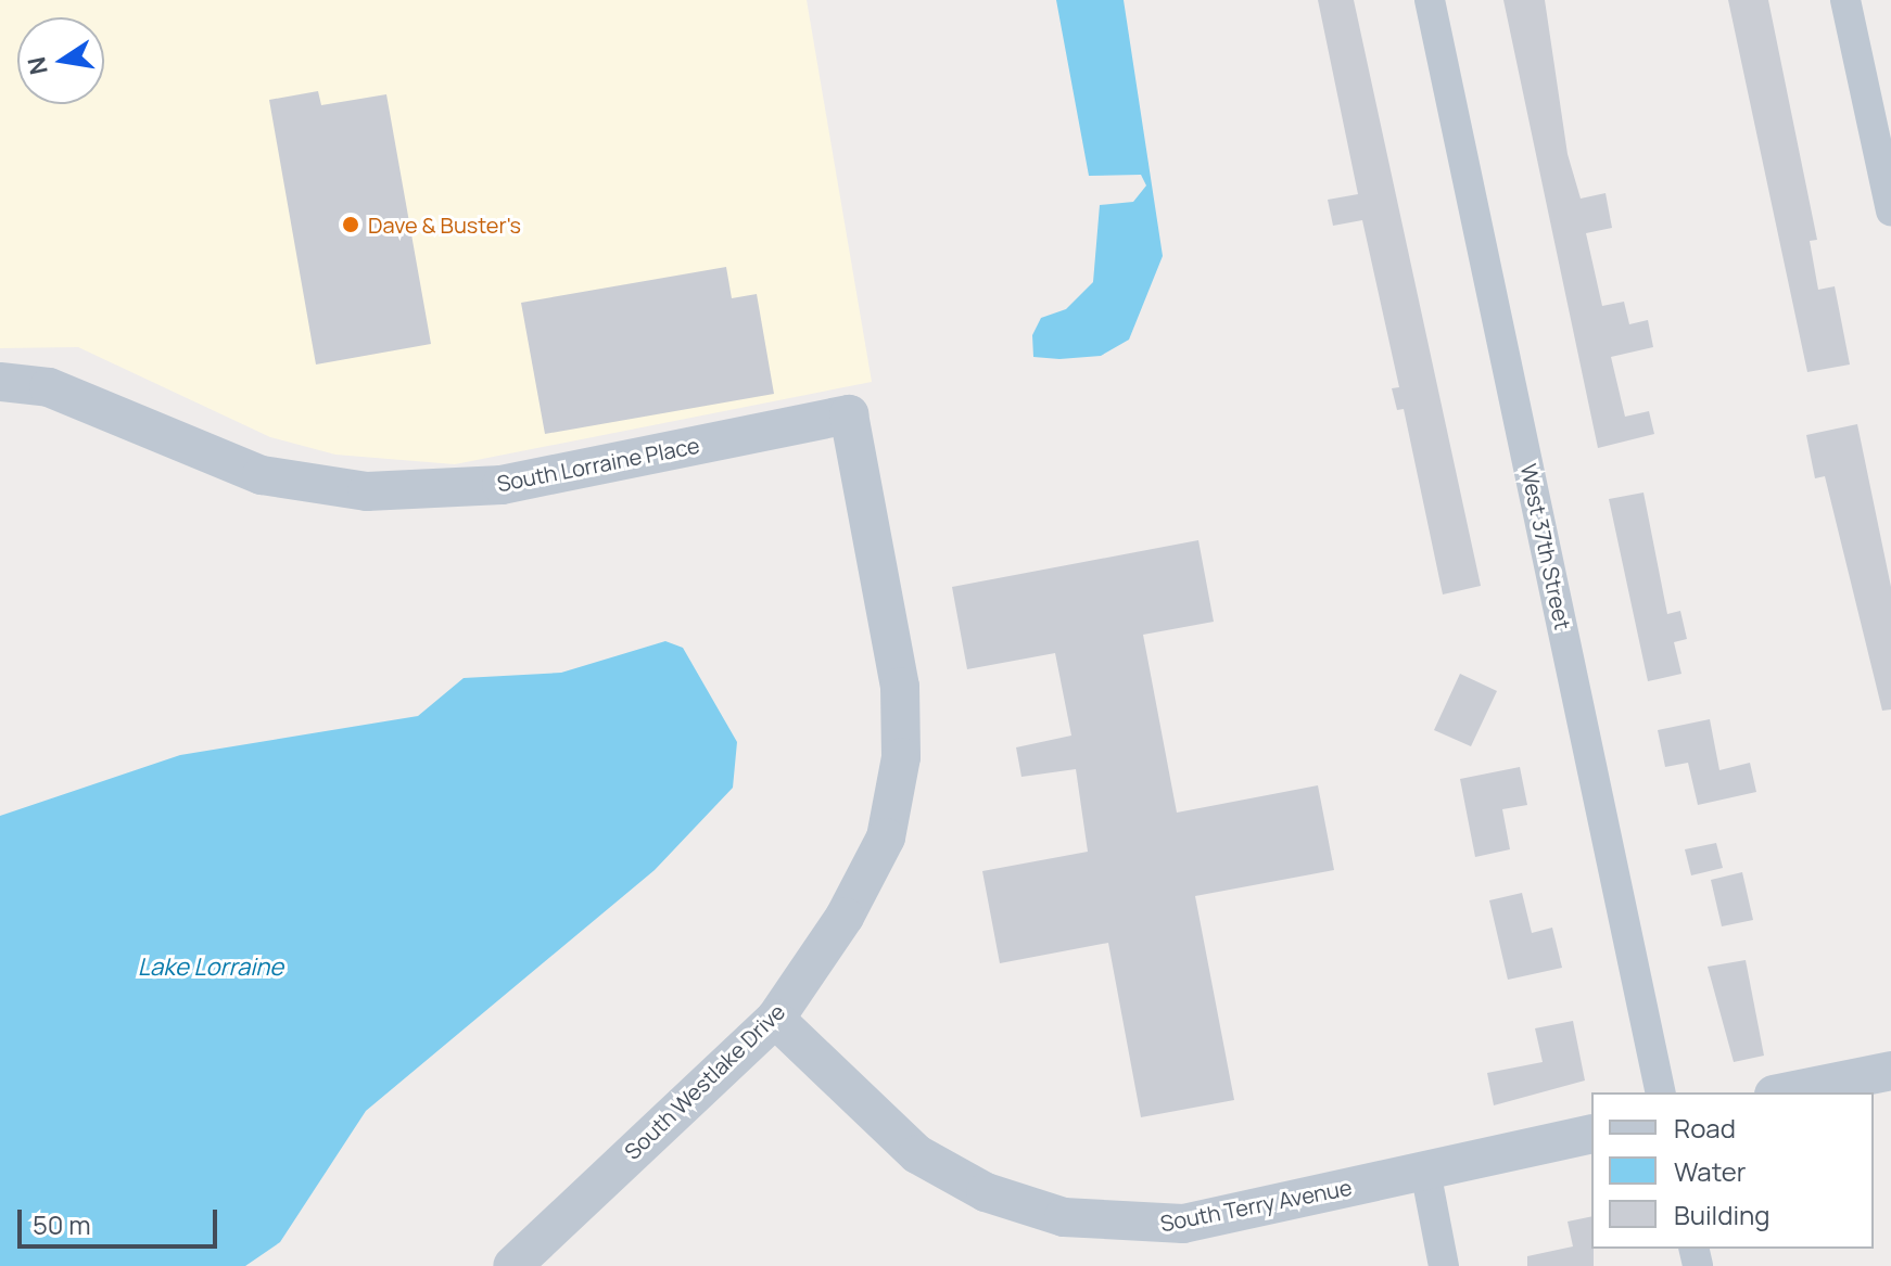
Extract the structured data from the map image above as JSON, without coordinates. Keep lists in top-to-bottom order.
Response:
{
  "streets": {
    "street": [
      "South Lorraine Place",
      "West 37th Street",
      "South Westlake Drive",
      "South Terry Avenue"
    ]
  },
  "crossings": [
    ["South Lorraine Place", "South Westlake Drive"],
    ["South Westlake Drive", "South Terry Avenue"]
  ],
  "water": ["Lake Lorraine"],
  "places": ["Dave & Buster's"],
  "legend": ["Road", "Water", "Building"],
  "scale_bar": "50 m",
  "north": "left"
}
